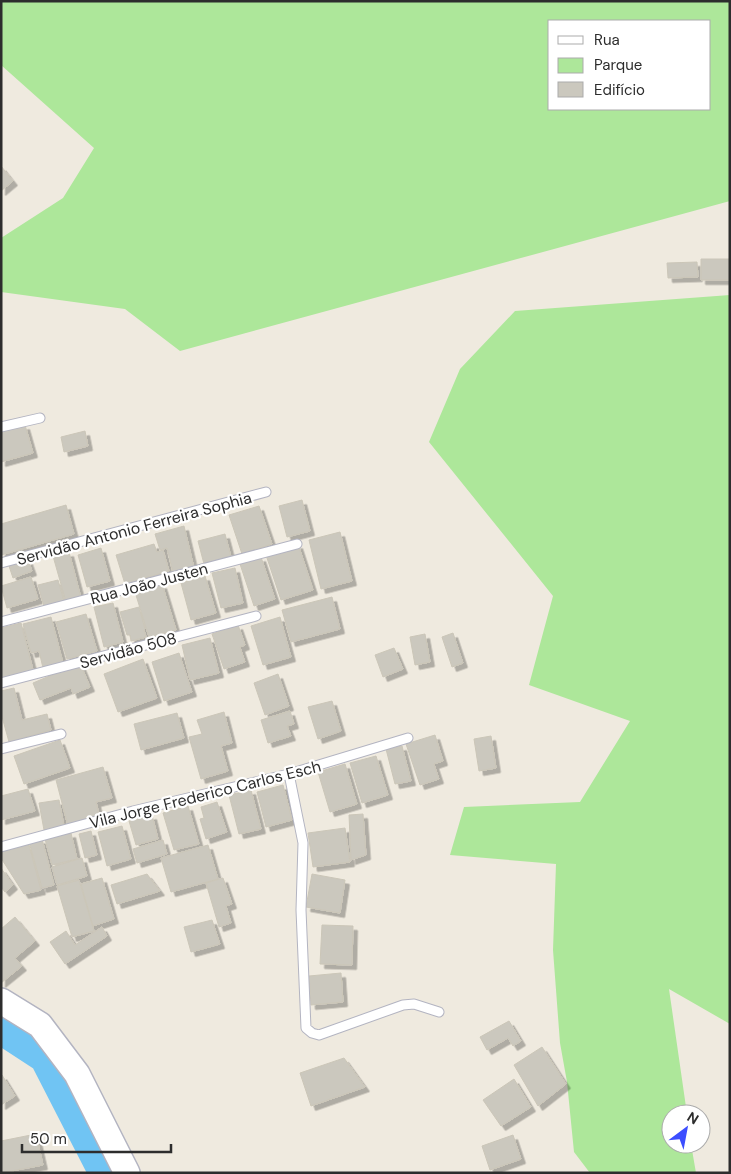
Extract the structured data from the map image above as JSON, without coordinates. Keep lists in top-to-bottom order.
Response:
{
  "streets": {
    "lane": [
      "Servidão Antonio Ferreira Sophia",
      "Rua João Justen",
      "Servidão 508",
      "Vila Jorge Frederico Carlos Esch"
    ]
  },
  "legend": ["Rua", "Parque", "Edifício"],
  "scale_bar": "50 m",
  "north": "top right"
}
